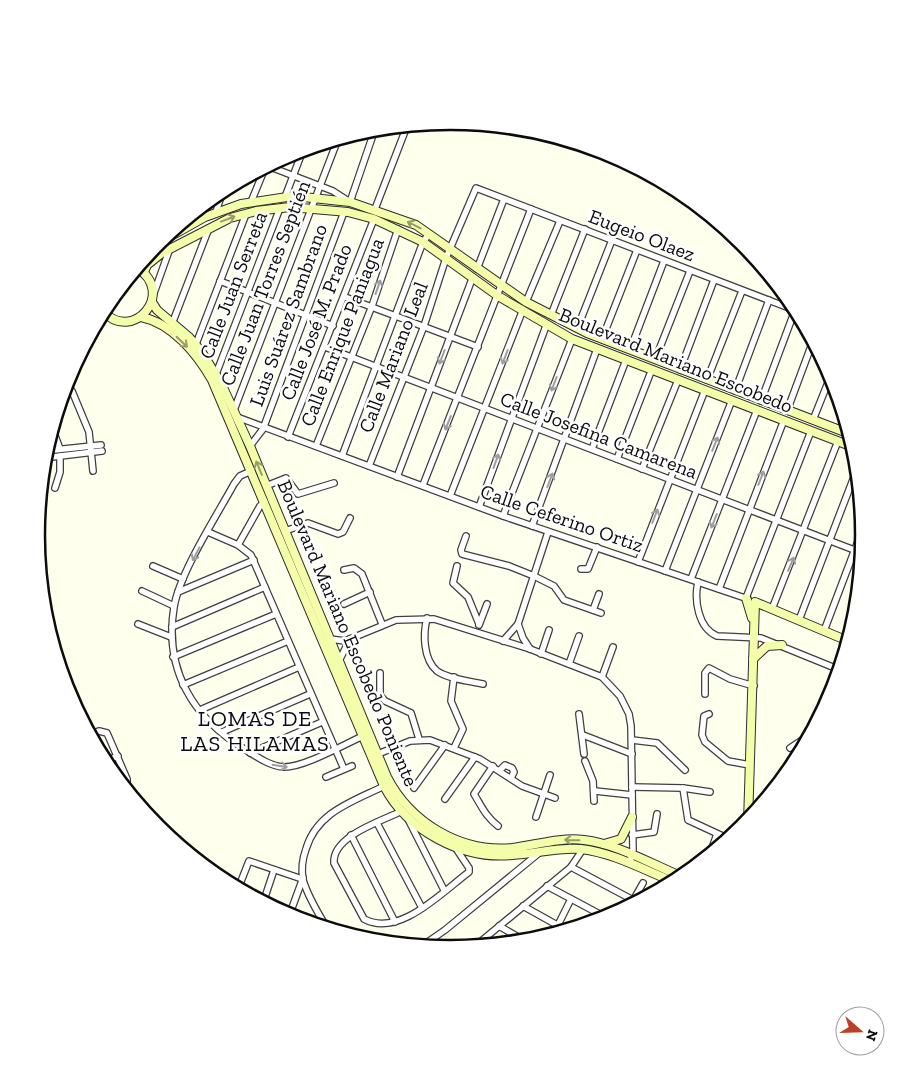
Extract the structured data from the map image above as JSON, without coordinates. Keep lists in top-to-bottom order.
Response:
{
  "streets": {
    "street": [
      "Eugeio Olaez",
      "Calle Juan Torres Septién",
      "Calle Juan Serreta",
      "Luis Suárez Sambrano",
      "Calle José M. Prado",
      "Calle Enrique Paniagua",
      "Calle Mariano Leal",
      "Boulevard Mariano Escobedo",
      "Calle Josefina Camarena",
      "Calle Ceferino Ortiz",
      "Boulevard Mariano Escobedo Poniente"
    ]
  },
  "crossings": [
    ["Eugeio Olaez", "Calle Mariano Leal"],
    ["Eugeio Olaez", "Boulevard Mariano Escobedo"],
    ["Calle Juan Torres Septién", "Boulevard Mariano Escobedo"],
    ["Calle Juan Torres Septién", "Calle Ceferino Ortiz"],
    ["Calle Juan Torres Septién", "Boulevard Mariano Escobedo Poniente"],
    ["Calle Juan Serreta", "Boulevard Mariano Escobedo"],
    ["Calle Juan Serreta", "Boulevard Mariano Escobedo Poniente"],
    ["Luis Suárez Sambrano", "Boulevard Mariano Escobedo"],
    ["Luis Suárez Sambrano", "Calle Ceferino Ortiz"],
    ["Calle José M. Prado", "Boulevard Mariano Escobedo"],
    ["Calle José M. Prado", "Calle Josefina Camarena"],
    ["Calle José M. Prado", "Calle Ceferino Ortiz"],
    ["Calle Enrique Paniagua", "Boulevard Mariano Escobedo"],
    ["Calle Enrique Paniagua", "Calle Josefina Camarena"],
    ["Calle Enrique Paniagua", "Calle Ceferino Ortiz"],
    ["Calle Mariano Leal", "Boulevard Mariano Escobedo"],
    ["Calle Mariano Leal", "Calle Josefina Camarena"],
    ["Calle Mariano Leal", "Calle Ceferino Ortiz"],
    ["Calle Ceferino Ortiz", "Boulevard Mariano Escobedo Poniente"]
  ],
  "districts": ["LOMAS DE LAS HILAMAS"],
  "north": "right"
}
